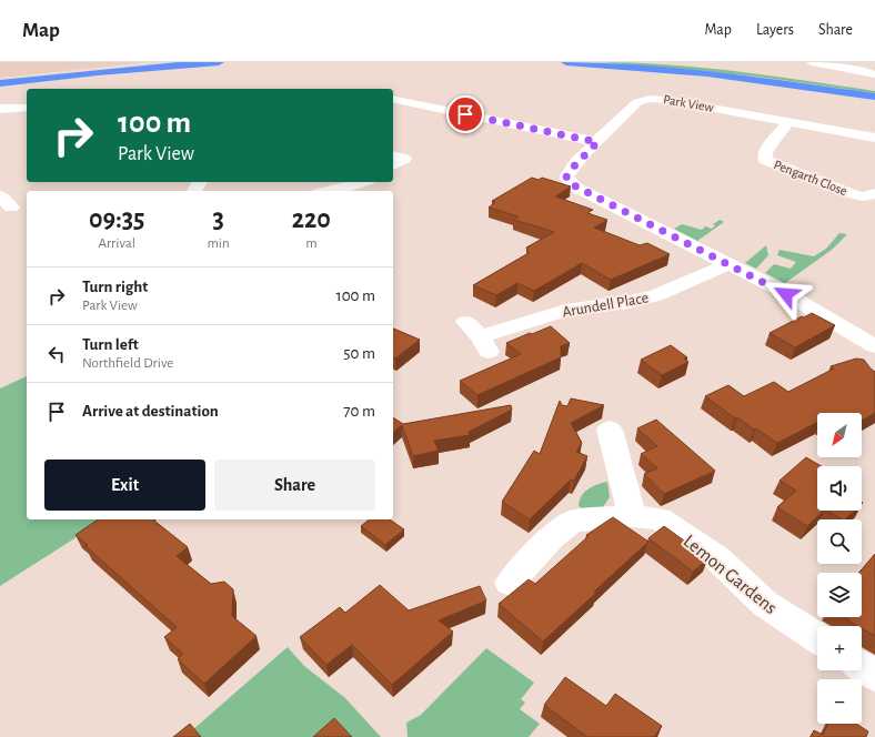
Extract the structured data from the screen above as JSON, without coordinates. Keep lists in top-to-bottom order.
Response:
{
  "streets": {
    "street": [
      "Park View",
      "Pengarth Close",
      "Arundell Place",
      "Lemon Gardens"
    ]
  },
  "crossings": [
    ["Park View", "Pengarth Close"],
    ["Park View", "Arundell Place"]
  ],
  "north": "bottom left",
  "page": {
    "header": "Map",
    "nav": ["Map", "Layers", "Share"],
    "turn": ["100 m", "Park View"],
    "eta": [
      "09:35",
      "Arrival",
      "3",
      "min",
      "220",
      "m"
    ],
    "list": [
      {
        "name": "Turn right",
        "note": "Park View",
        "value": "100 m"
      },
      {
        "name": "Turn left",
        "note": "Northfield Drive",
        "value": "50 m"
      },
      {
        "name": "Arrive at destination",
        "value": "70 m"
      }
    ],
    "map_buttons": ["+", "−"],
    "buttons": ["Exit", "Share"]
  }
}
